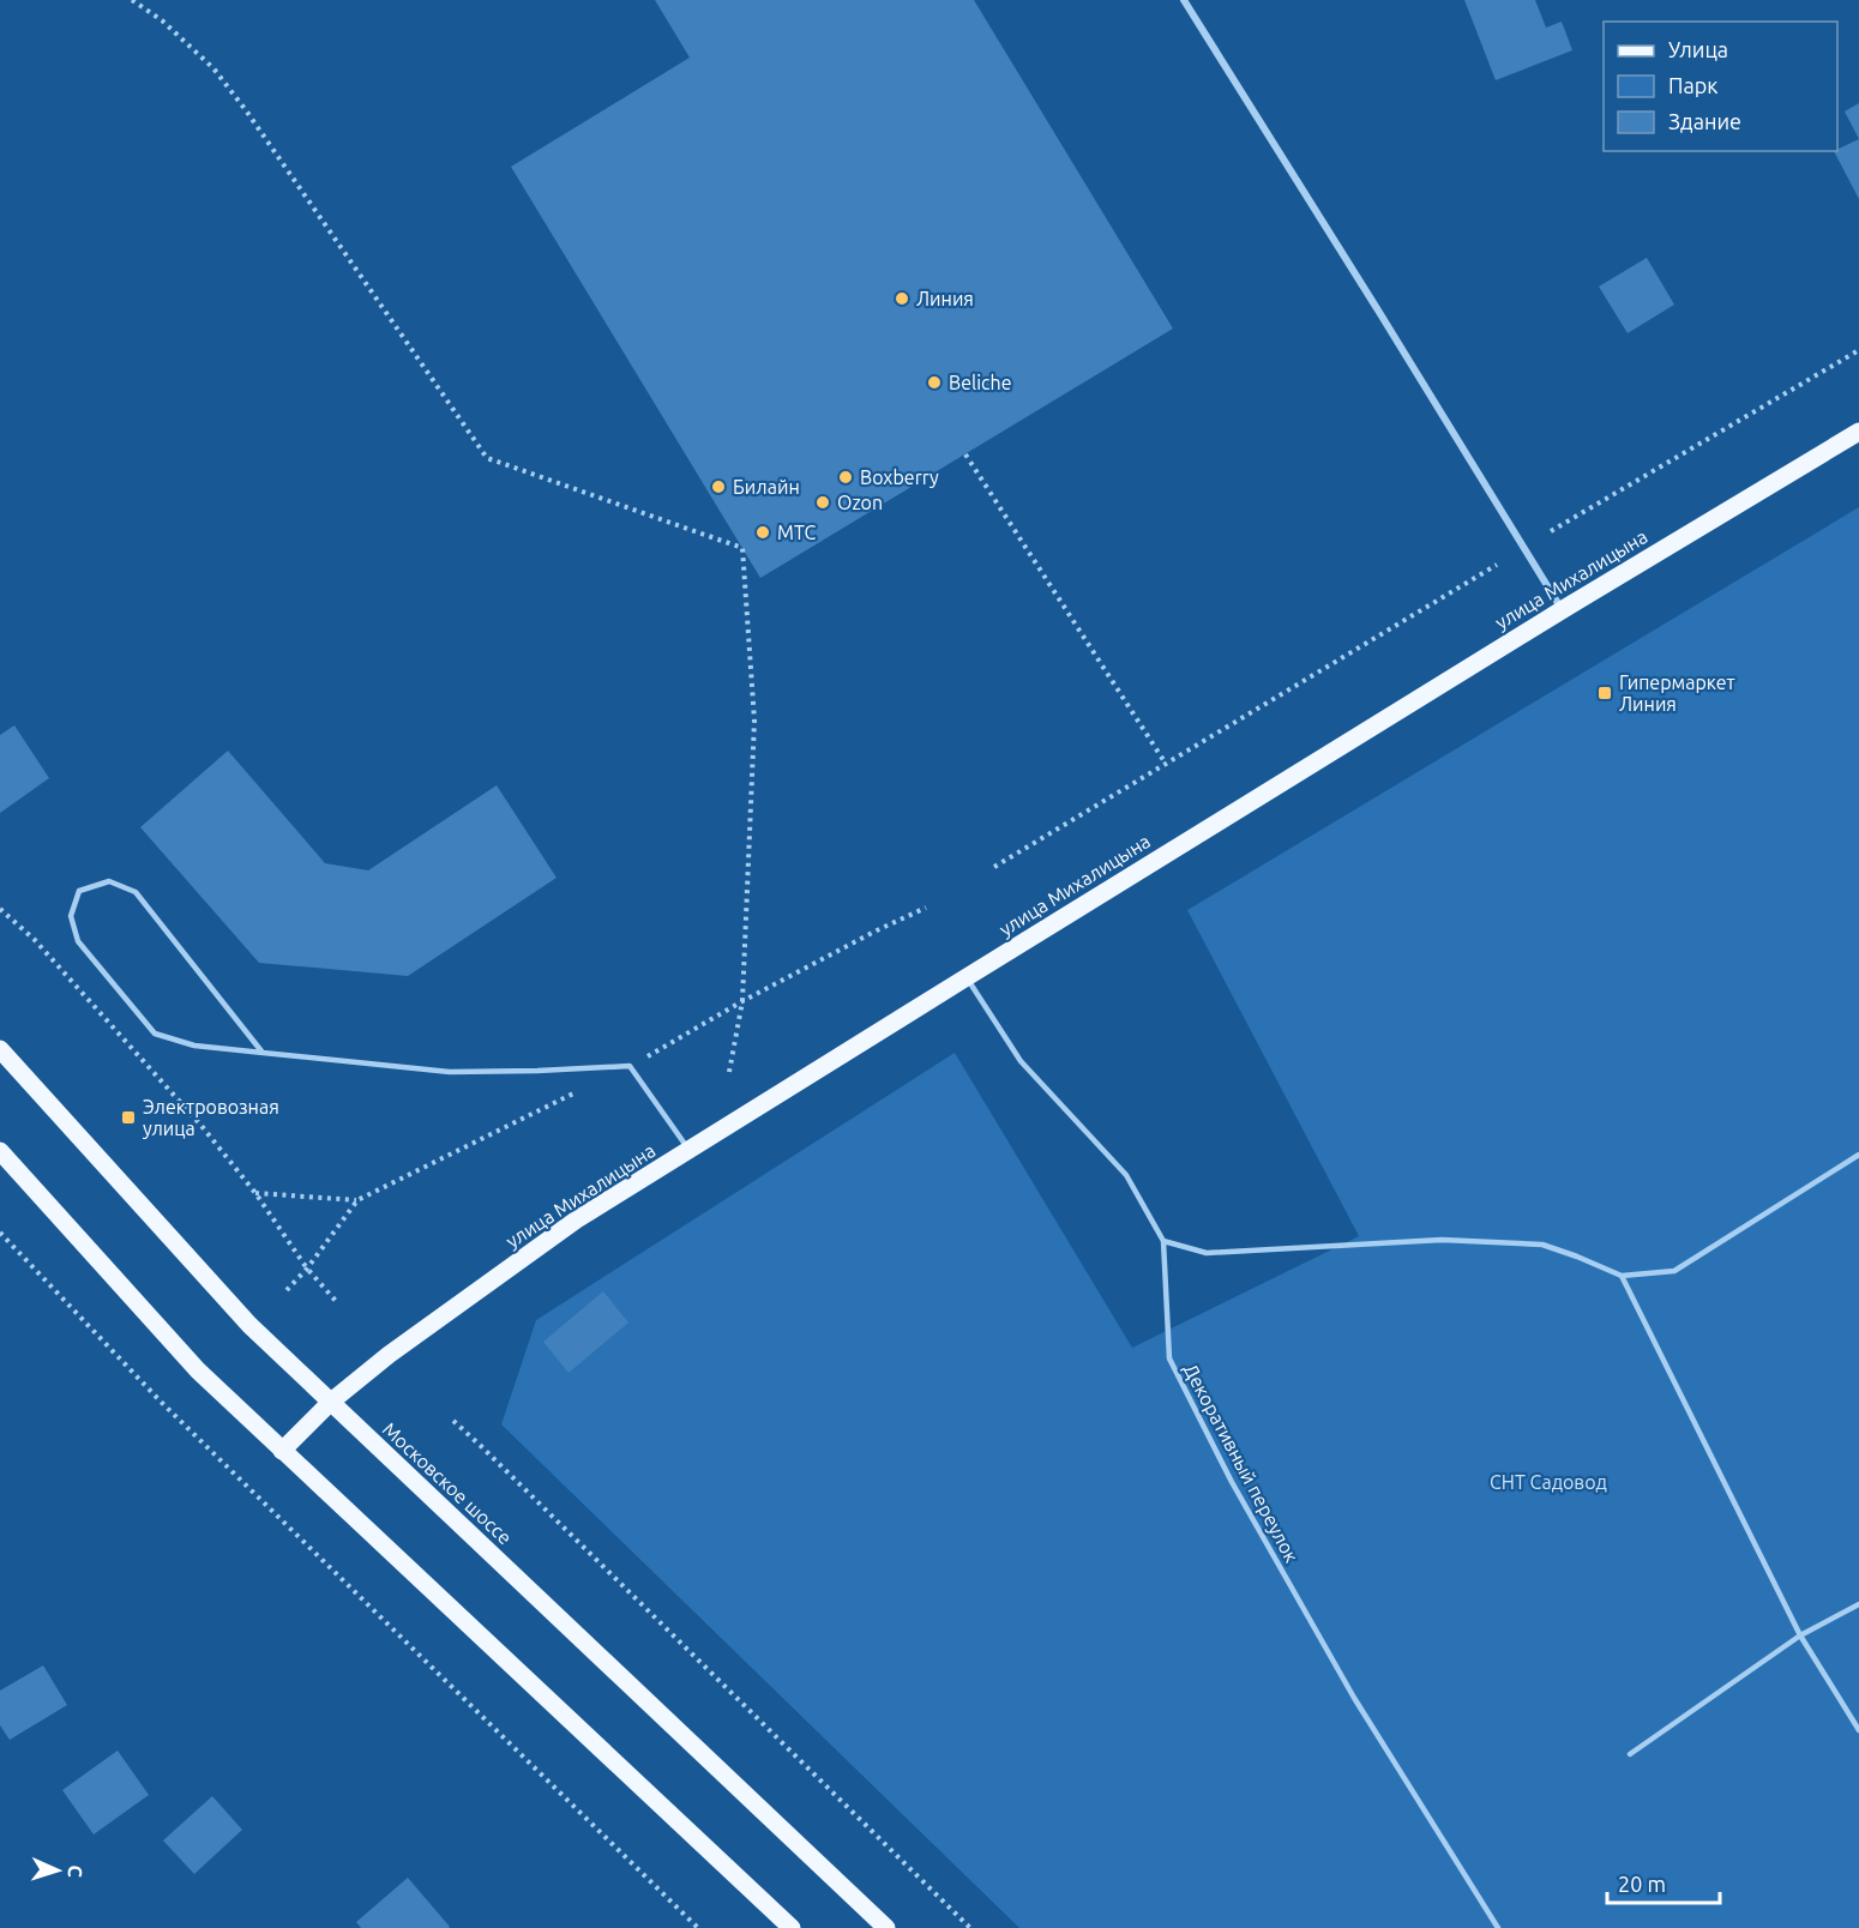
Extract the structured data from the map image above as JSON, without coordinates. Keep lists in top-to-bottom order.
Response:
{
  "streets": {
    "main road": ["улица Михалицына", "Московское шоссе"],
    "lane": ["Декоративный переулок"]
  },
  "crossings": [
    ["улица Михалицына", "Декоративный переулок"],
    ["улица Михалицына", "Московское шоссе"]
  ],
  "parks": ["СНТ Садовод"],
  "places": {
    "other": [
      "Линия",
      "Beliche",
      "Boxberry",
      "Билайн",
      "Ozon",
      "МТС"
    ],
    "transit": ["Гипермаркет Линия", "Электровозная улица"]
  },
  "legend": ["Улица", "Парк", "Здание"],
  "scale_bar": "20 m",
  "north": "right"
}
